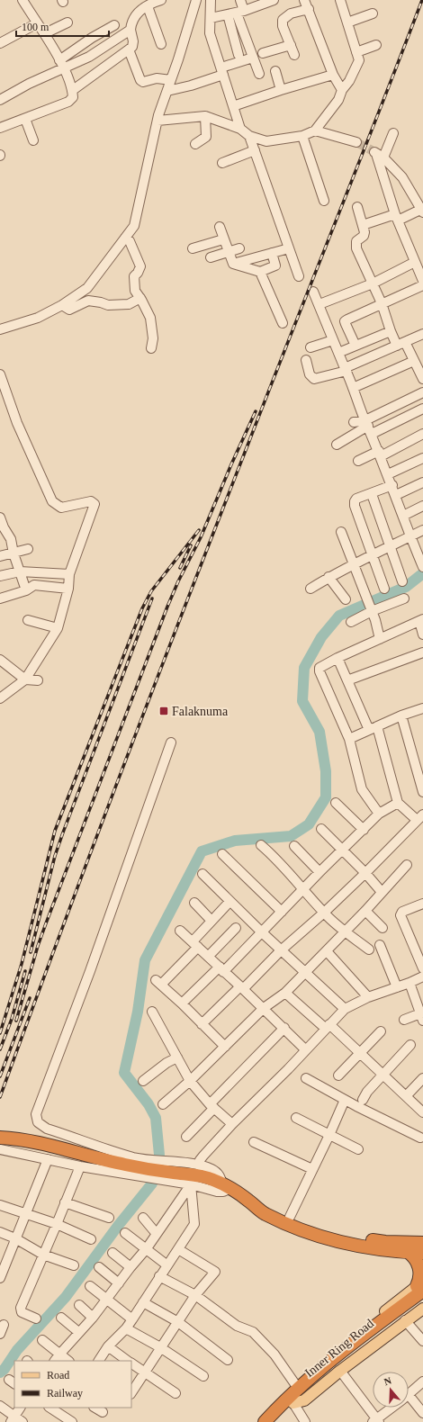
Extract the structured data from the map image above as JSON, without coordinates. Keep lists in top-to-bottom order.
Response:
{
  "streets": {
    "highway": ["Inner Ring Road"]
  },
  "places": {
    "transit": ["Falaknuma"]
  },
  "legend": ["Road", "Railway"],
  "scale_bar": "100 m",
  "north": "top"
}
